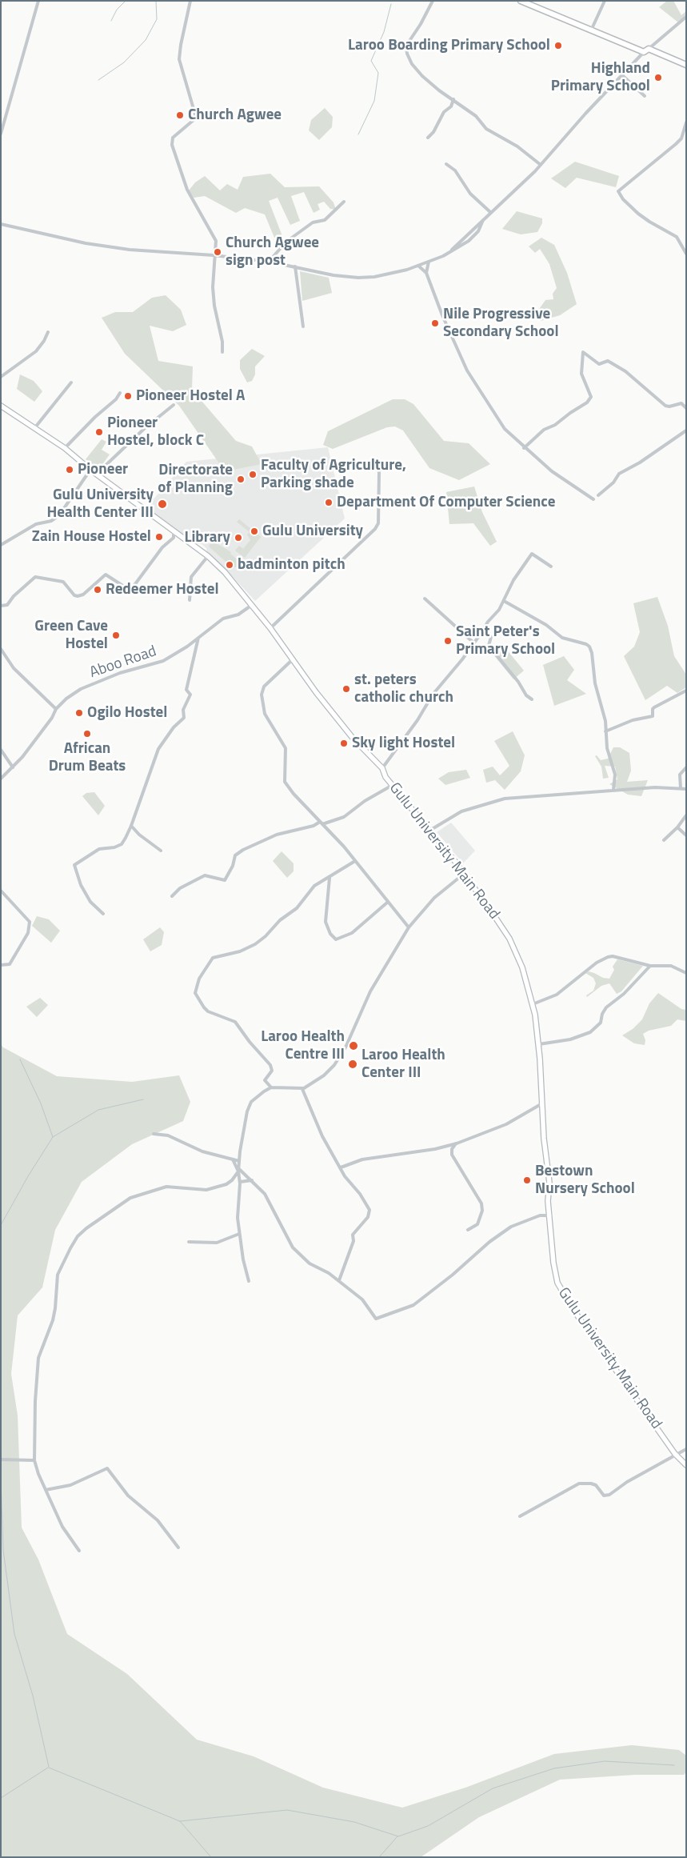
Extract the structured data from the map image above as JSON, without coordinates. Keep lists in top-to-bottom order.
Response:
{
  "streets": {
    "street": ["Aboo Road", "Gulu University Main Road"]
  },
  "crossings": [
    ["Aboo Road", "Gulu University Main Road"]
  ],
  "places": [
    "Laroo Boarding Primary School",
    "Highland Primary School",
    "Church Agwee",
    "Church Agwee sign post",
    "Nile Progressive Secondary School",
    "Pioneer Hostel A",
    "Pioneer Hostel, block C",
    "Pioneer",
    "Faculty of Agriculture, Parking shade",
    "Directorate of Planning",
    "Department Of Computer Science",
    "Gulu University Health Center III",
    "Gulu University",
    "Zain House Hostel",
    "Library",
    "badminton pitch",
    "Redeemer Hostel",
    "Green Cave Hostel",
    "Saint Peter's Primary School",
    "st. peters catholic church",
    "Ogilo Hostel",
    "African Drum Beats",
    "Sky light Hostel",
    "Laroo Health Centre III",
    "Laroo Health Center III",
    "Bestown Nursery School"
  ]
}
